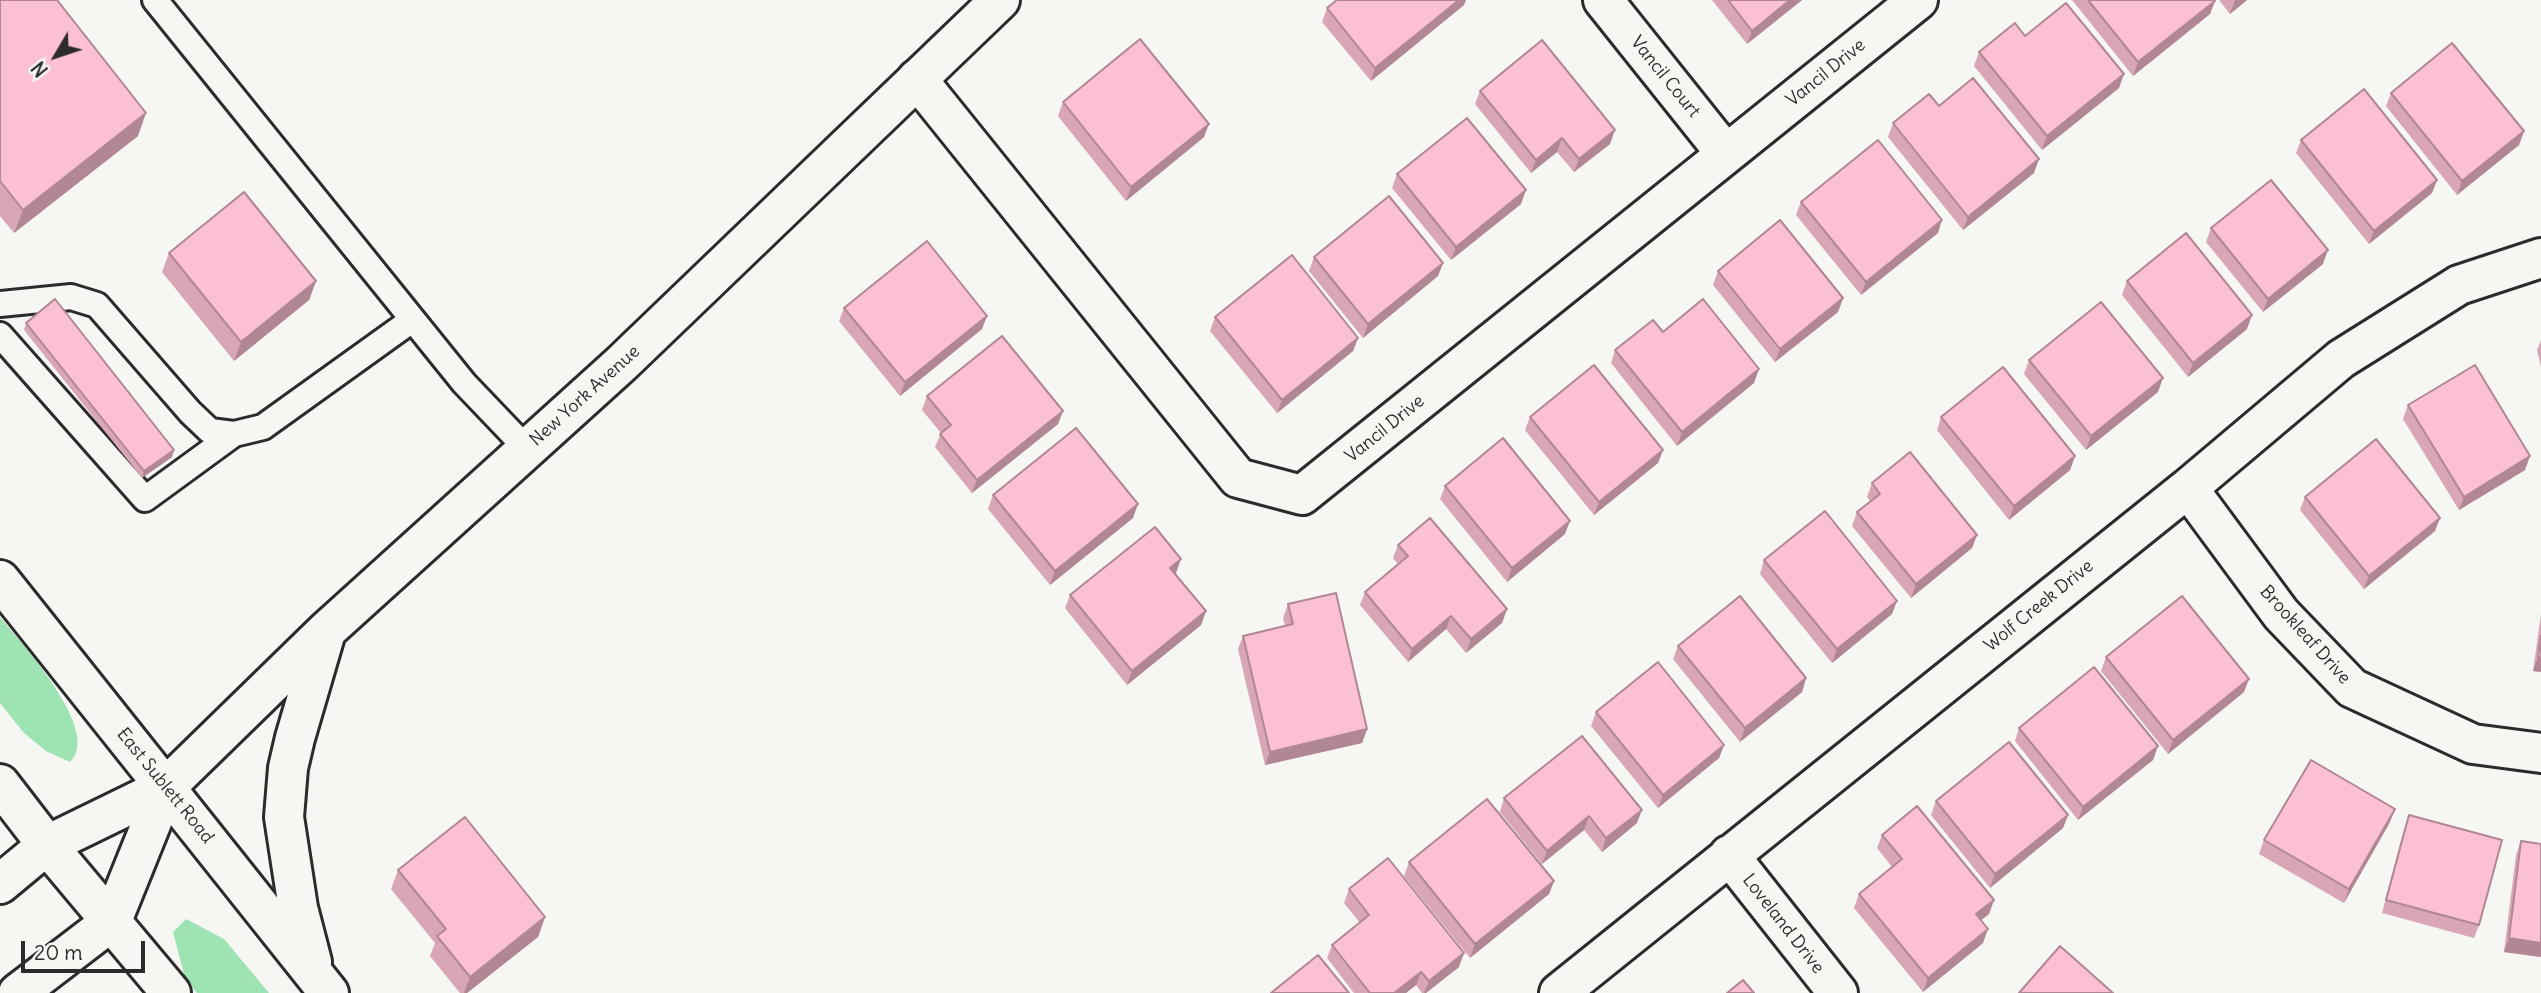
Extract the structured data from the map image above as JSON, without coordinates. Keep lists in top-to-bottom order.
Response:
{
  "streets": {
    "street": [
      "Vancil Drive",
      "Vancil Court",
      "New York Avenue",
      "Wolf Creek Drive",
      "Brookleaf Drive",
      "East Sublett Road",
      "Loveland Drive"
    ]
  },
  "crossings": [
    ["Vancil Drive", "Vancil Court"],
    ["Vancil Drive", "New York Avenue"],
    ["New York Avenue", "East Sublett Road"],
    ["Wolf Creek Drive", "Brookleaf Drive"],
    ["Wolf Creek Drive", "Loveland Drive"]
  ],
  "scale_bar": "20 m",
  "north": "bottom left"
}
